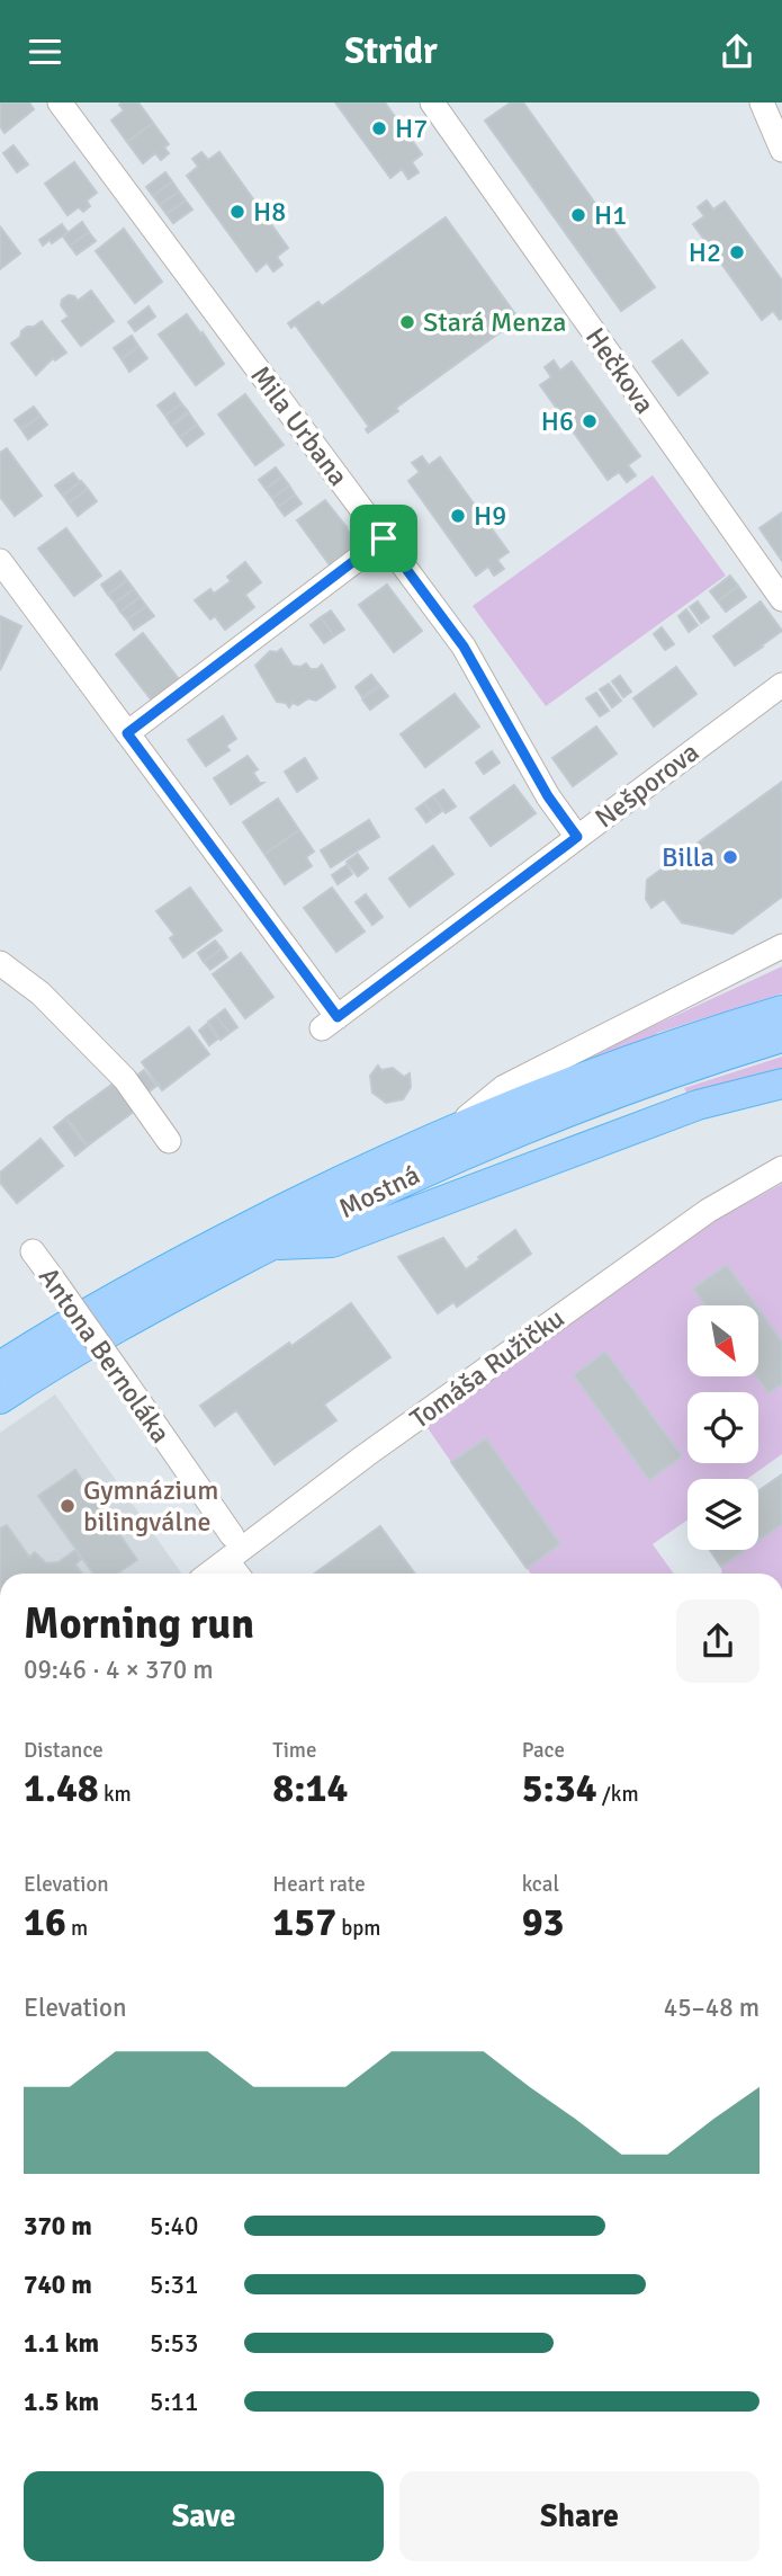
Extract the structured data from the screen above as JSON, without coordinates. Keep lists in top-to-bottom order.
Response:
{
  "streets": {
    "main road": ["Mostná"],
    "street": [
      "Hečkova",
      "Mila Urbana",
      "Nešporova",
      "Antona Bernoláka",
      "Tomáša Ružičku"
    ]
  },
  "crossings": [
    ["Mila Urbana", "Nešporova"]
  ],
  "places": [
    "H7",
    "H8",
    "H1",
    "H2",
    "Stará Menza",
    "H6",
    "H9",
    "Billa",
    "Gymnázium bilingválne"
  ],
  "north": "bottom right",
  "page": {
    "header": "Stridr",
    "heading": ["Morning run", "09:46 · 4 × 370 m"],
    "stats": [
      ["Distance", "1.48 km"],
      ["Time", "8:14"],
      ["Pace", "5:34 /km"],
      ["Elevation", "16 m"],
      ["Heart rate", "157 bpm"],
      ["kcal", "93"]
    ],
    "chart": ["Elevation", "45–48 m"],
    "list": [
      {
        "name": "370 m",
        "note": "5:40"
      },
      {
        "name": "740 m",
        "note": "5:31"
      },
      {
        "name": "1.1 km",
        "note": "5:53"
      },
      {
        "name": "1.5 km",
        "note": "5:11"
      }
    ],
    "buttons": ["Save", "Share"]
  }
}
